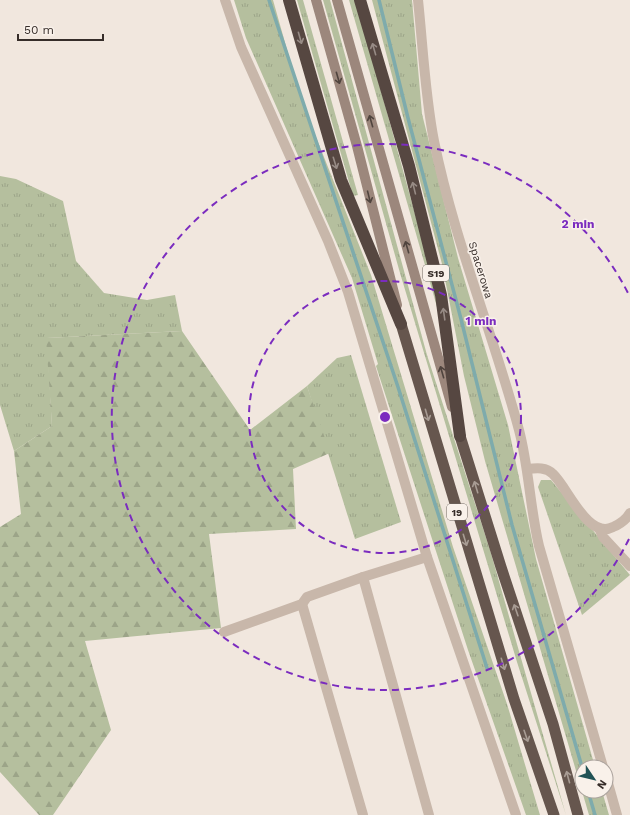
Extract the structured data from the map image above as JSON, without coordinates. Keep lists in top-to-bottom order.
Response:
{
  "streets": {
    "highway": ["S19", "19"],
    "street": ["Spacerowa"]
  },
  "crossings": [
    ["S19", "19"]
  ],
  "scale_bar": "50 m",
  "north": "bottom right",
  "rings": ["2 min", "1 min"]
}
